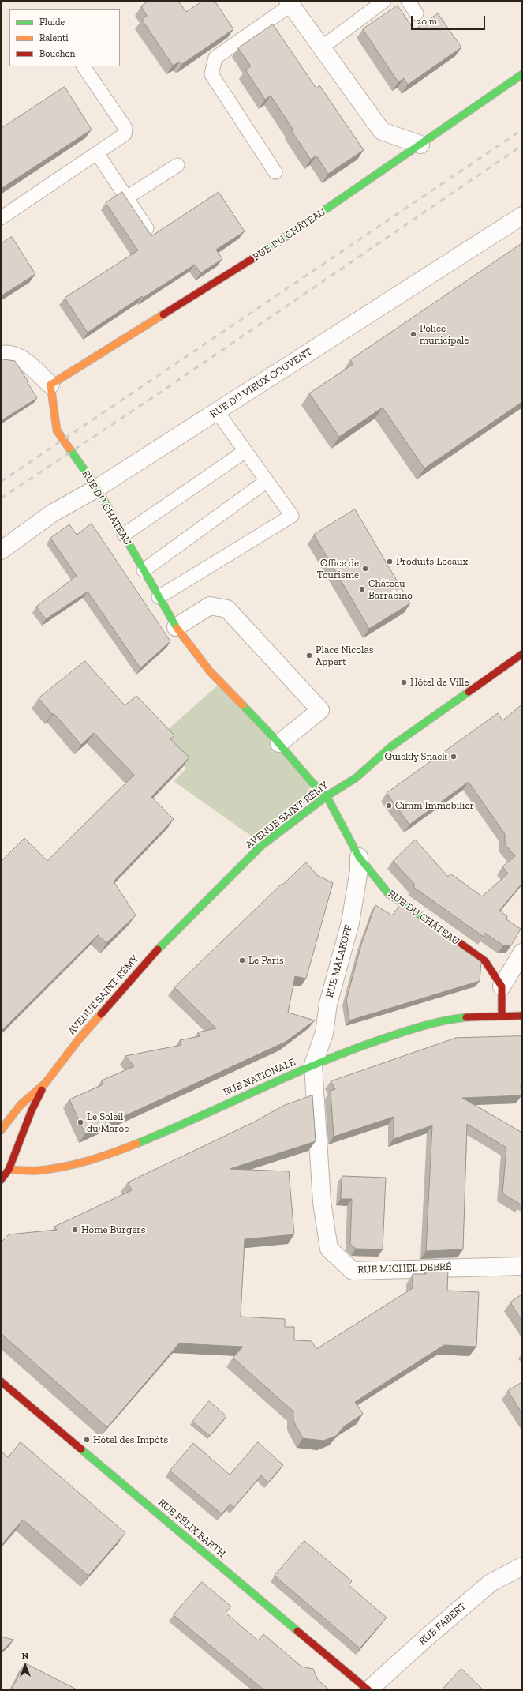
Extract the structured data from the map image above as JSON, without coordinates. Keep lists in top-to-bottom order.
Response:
{
  "streets": {
    "street": [
      "RUE DU CHÂTEAU",
      "RUE DU VIEUX COUVENT",
      "AVENUE SAINT-RÉMY",
      "RUE MALAKOFF",
      "RUE NATIONALE",
      "RUE MICHEL DEBRÉ",
      "RUE FÉLIX BARTH",
      "RUE FABERT"
    ]
  },
  "crossings": [
    ["RUE DU CHÂTEAU", "RUE DU VIEUX COUVENT"],
    ["RUE DU CHÂTEAU", "AVENUE SAINT-RÉMY"],
    ["RUE DU CHÂTEAU", "RUE MALAKOFF"],
    ["AVENUE SAINT-RÉMY", "RUE NATIONALE"],
    ["RUE MALAKOFF", "RUE NATIONALE"],
    ["RUE MALAKOFF", "RUE MICHEL DEBRÉ"],
    ["RUE NATIONALE", "RUE MICHEL DEBRÉ"],
    ["RUE FÉLIX BARTH", "RUE FABERT"]
  ],
  "places": [
    "Police municipale",
    "Produits Locaux",
    "Office de Tourisme",
    "Château Barrabino",
    "Place Nicolas Appert",
    "Hôtel de Ville",
    "Quickly Snack",
    "Cimm Immobilier",
    "Le Paris",
    "Le Soleil du Maroc",
    "Home Burgers",
    "Hôtel des Impôts"
  ],
  "legend": ["Fluide", "Ralenti", "Bouchon"],
  "scale_bar": "20 m",
  "north": "top"
}
